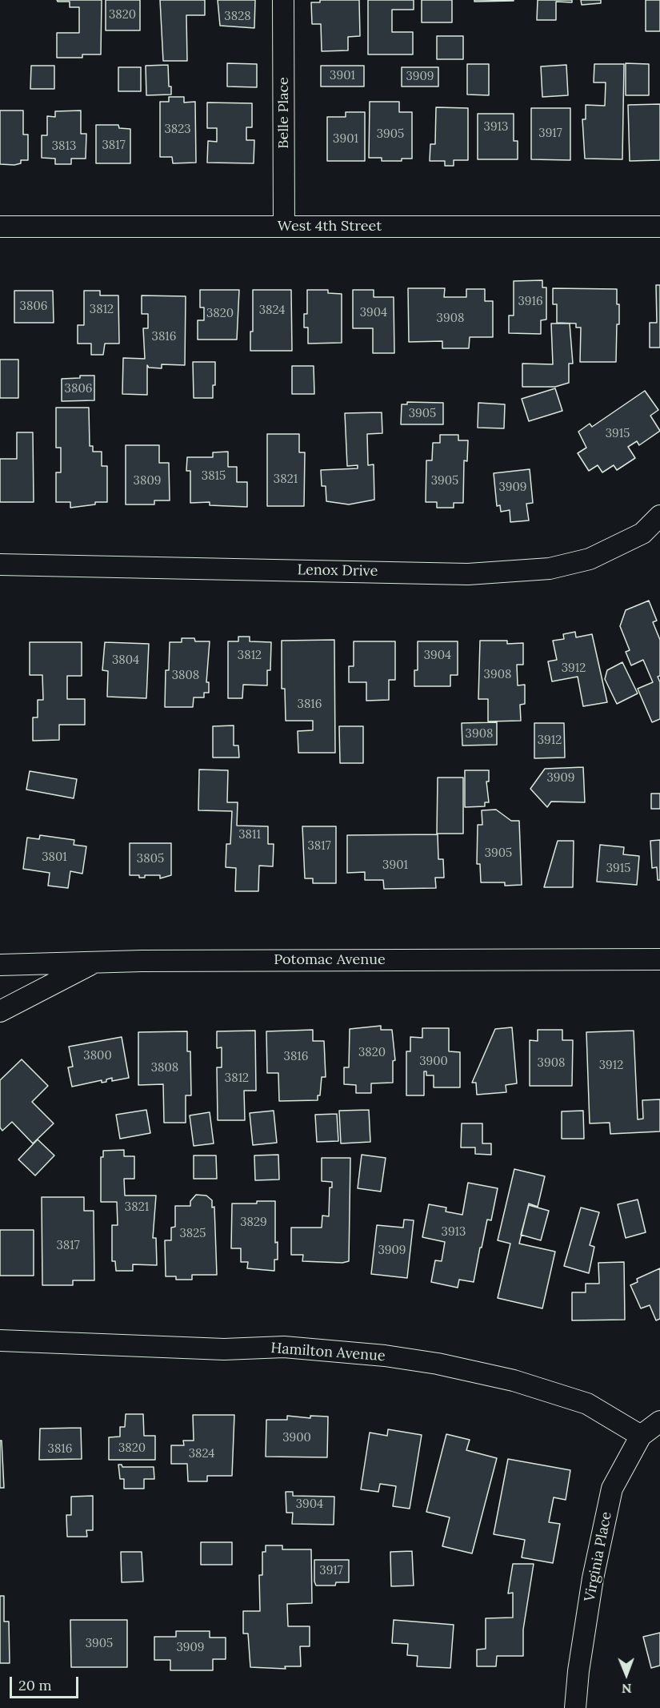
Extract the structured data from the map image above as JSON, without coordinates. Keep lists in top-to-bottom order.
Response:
{
  "streets": {
    "street": [
      "Belle Place",
      "West 4th Street",
      "Lenox Drive",
      "Potomac Avenue",
      "Hamilton Avenue",
      "Virginia Place"
    ]
  },
  "crossings": [
    ["Belle Place", "West 4th Street"],
    ["Hamilton Avenue", "Virginia Place"]
  ],
  "house_numbers": [
    "3820",
    "3828",
    "3901",
    "3909",
    "3913",
    "3823",
    "3917",
    "3905",
    "3901",
    "3817",
    "3813",
    "3916",
    "3806",
    "3812",
    "3824",
    "3904",
    "3820",
    "3908",
    "3816",
    "3806",
    "3905",
    "3915",
    "3815",
    "3821",
    "3809",
    "3905",
    "3909",
    "3812",
    "3904",
    "3804",
    "3912",
    "3908",
    "3808",
    "3816",
    "3908",
    "3912",
    "3909",
    "3811",
    "3817",
    "3905",
    "3801",
    "3805",
    "3901",
    "3915",
    "3820",
    "3800",
    "3816",
    "3900",
    "3908",
    "3912",
    "3808",
    "3812",
    "3821",
    "3829",
    "3913",
    "3825",
    "3817",
    "3909",
    "3900",
    "3820",
    "3816",
    "3824",
    "3904",
    "3917",
    "3905",
    "3909"
  ],
  "scale_bar": "20 m",
  "north": "bottom"
}
